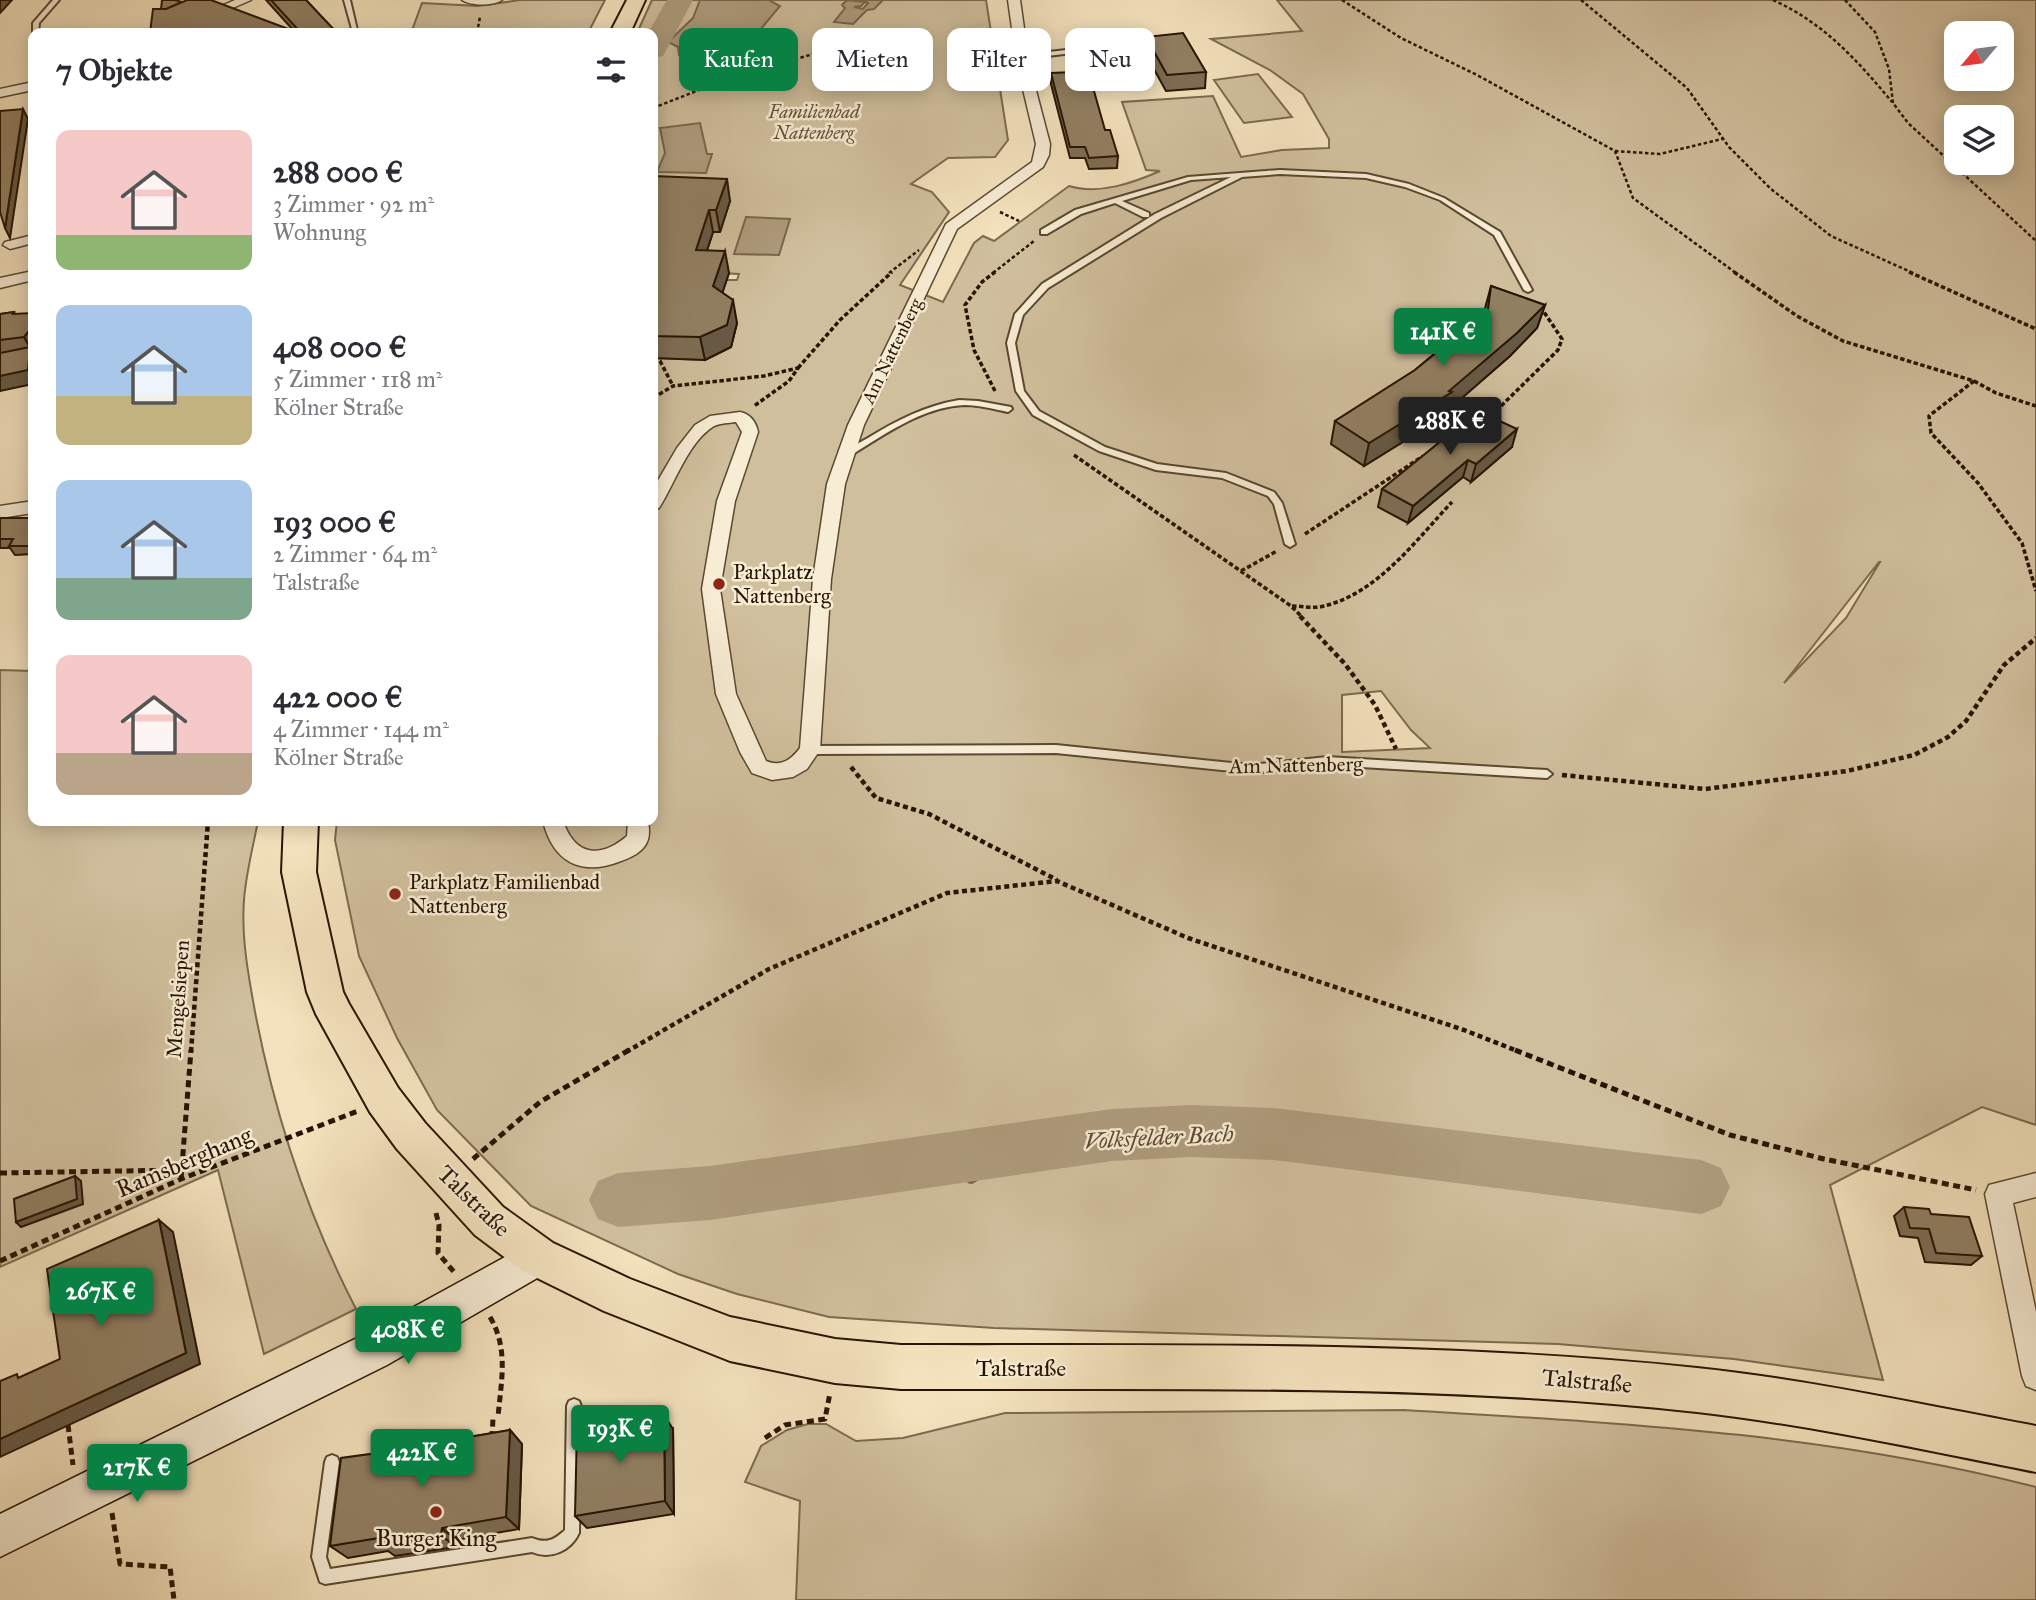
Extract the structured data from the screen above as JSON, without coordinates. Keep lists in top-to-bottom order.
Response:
{
  "streets": {
    "main road": ["Talstraße"],
    "street": ["Am Nattenberg"],
    "path": ["Mengelsiepen", "Ramsberghang"]
  },
  "crossings": [
    ["Mengelsiepen", "Ramsberghang"],
    ["Ramsberghang", "Talstraße"]
  ],
  "water": ["Volksfelder Bach"],
  "parks": ["Familienbad Nattenberg"],
  "places": ["Parkplatz Nattenberg", "Parkplatz Familienbad Nattenberg", "Burger King"],
  "north": "bottom left",
  "page": {
    "chip": [
      "Kaufen",
      "Mieten",
      "Filter",
      "Neu"
    ],
    "heading": "7 Objekte",
    "list": [
      {
        "name": "288 000 €",
        "note": "3 Zimmer · 92 m² · Wohnung"
      },
      {
        "name": "408 000 €",
        "note": "5 Zimmer · 118 m² · Kölner Straße"
      },
      {
        "name": "193 000 €",
        "note": "2 Zimmer · 64 m² · Talstraße"
      },
      {
        "name": "422 000 €",
        "note": "4 Zimmer · 144 m² · Kölner Straße"
      }
    ],
    "price": [
      "141K €",
      "288K €",
      "267K €",
      "408K €",
      "193K €",
      "422K €",
      "217K €"
    ]
  }
}
